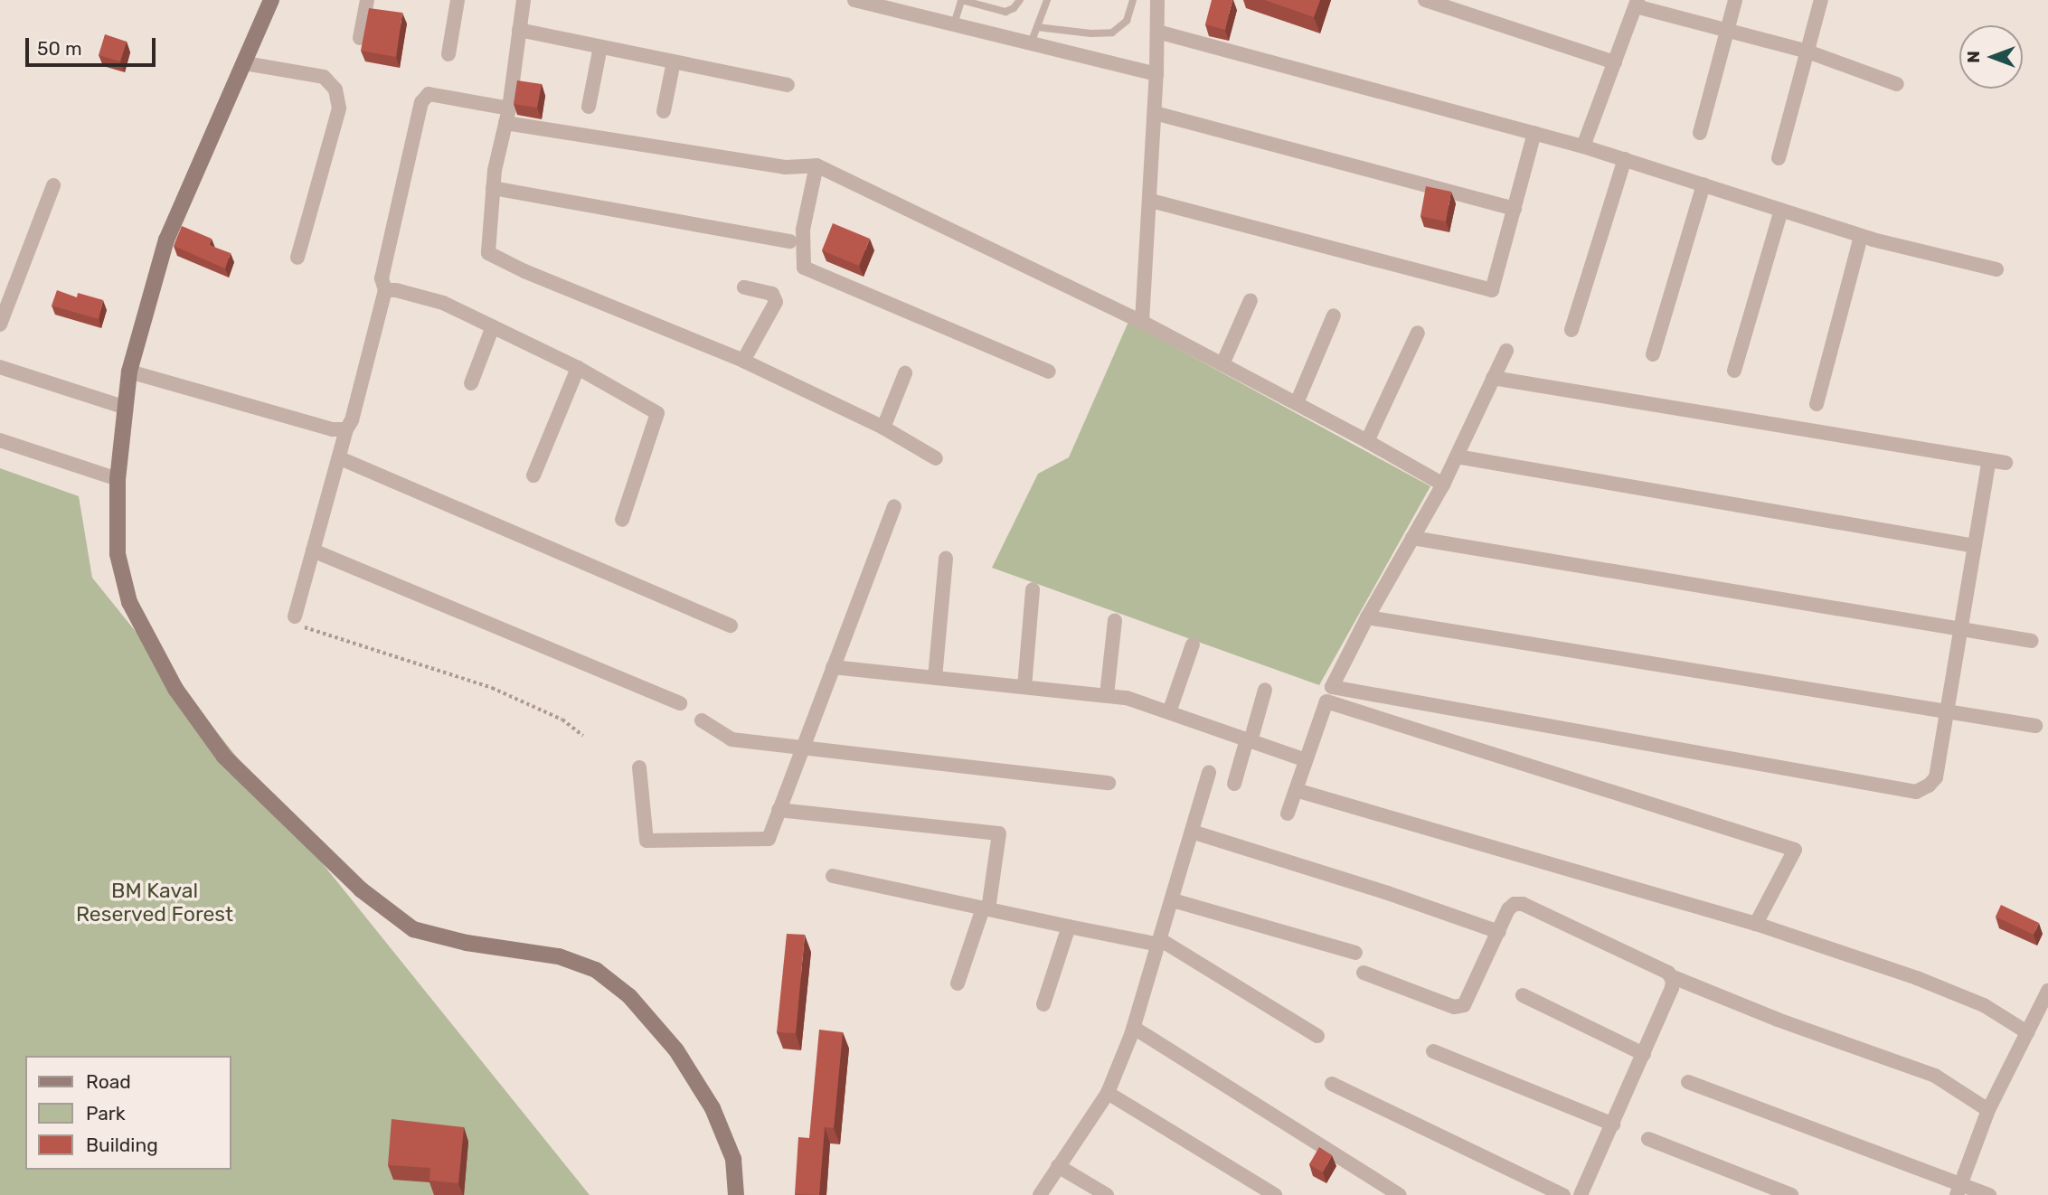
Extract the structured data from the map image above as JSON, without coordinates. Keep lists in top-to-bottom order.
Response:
{
  "parks": ["BM Kaval Reserved Forest"],
  "legend": ["Road", "Park", "Building"],
  "scale_bar": "50 m",
  "north": "left"
}
